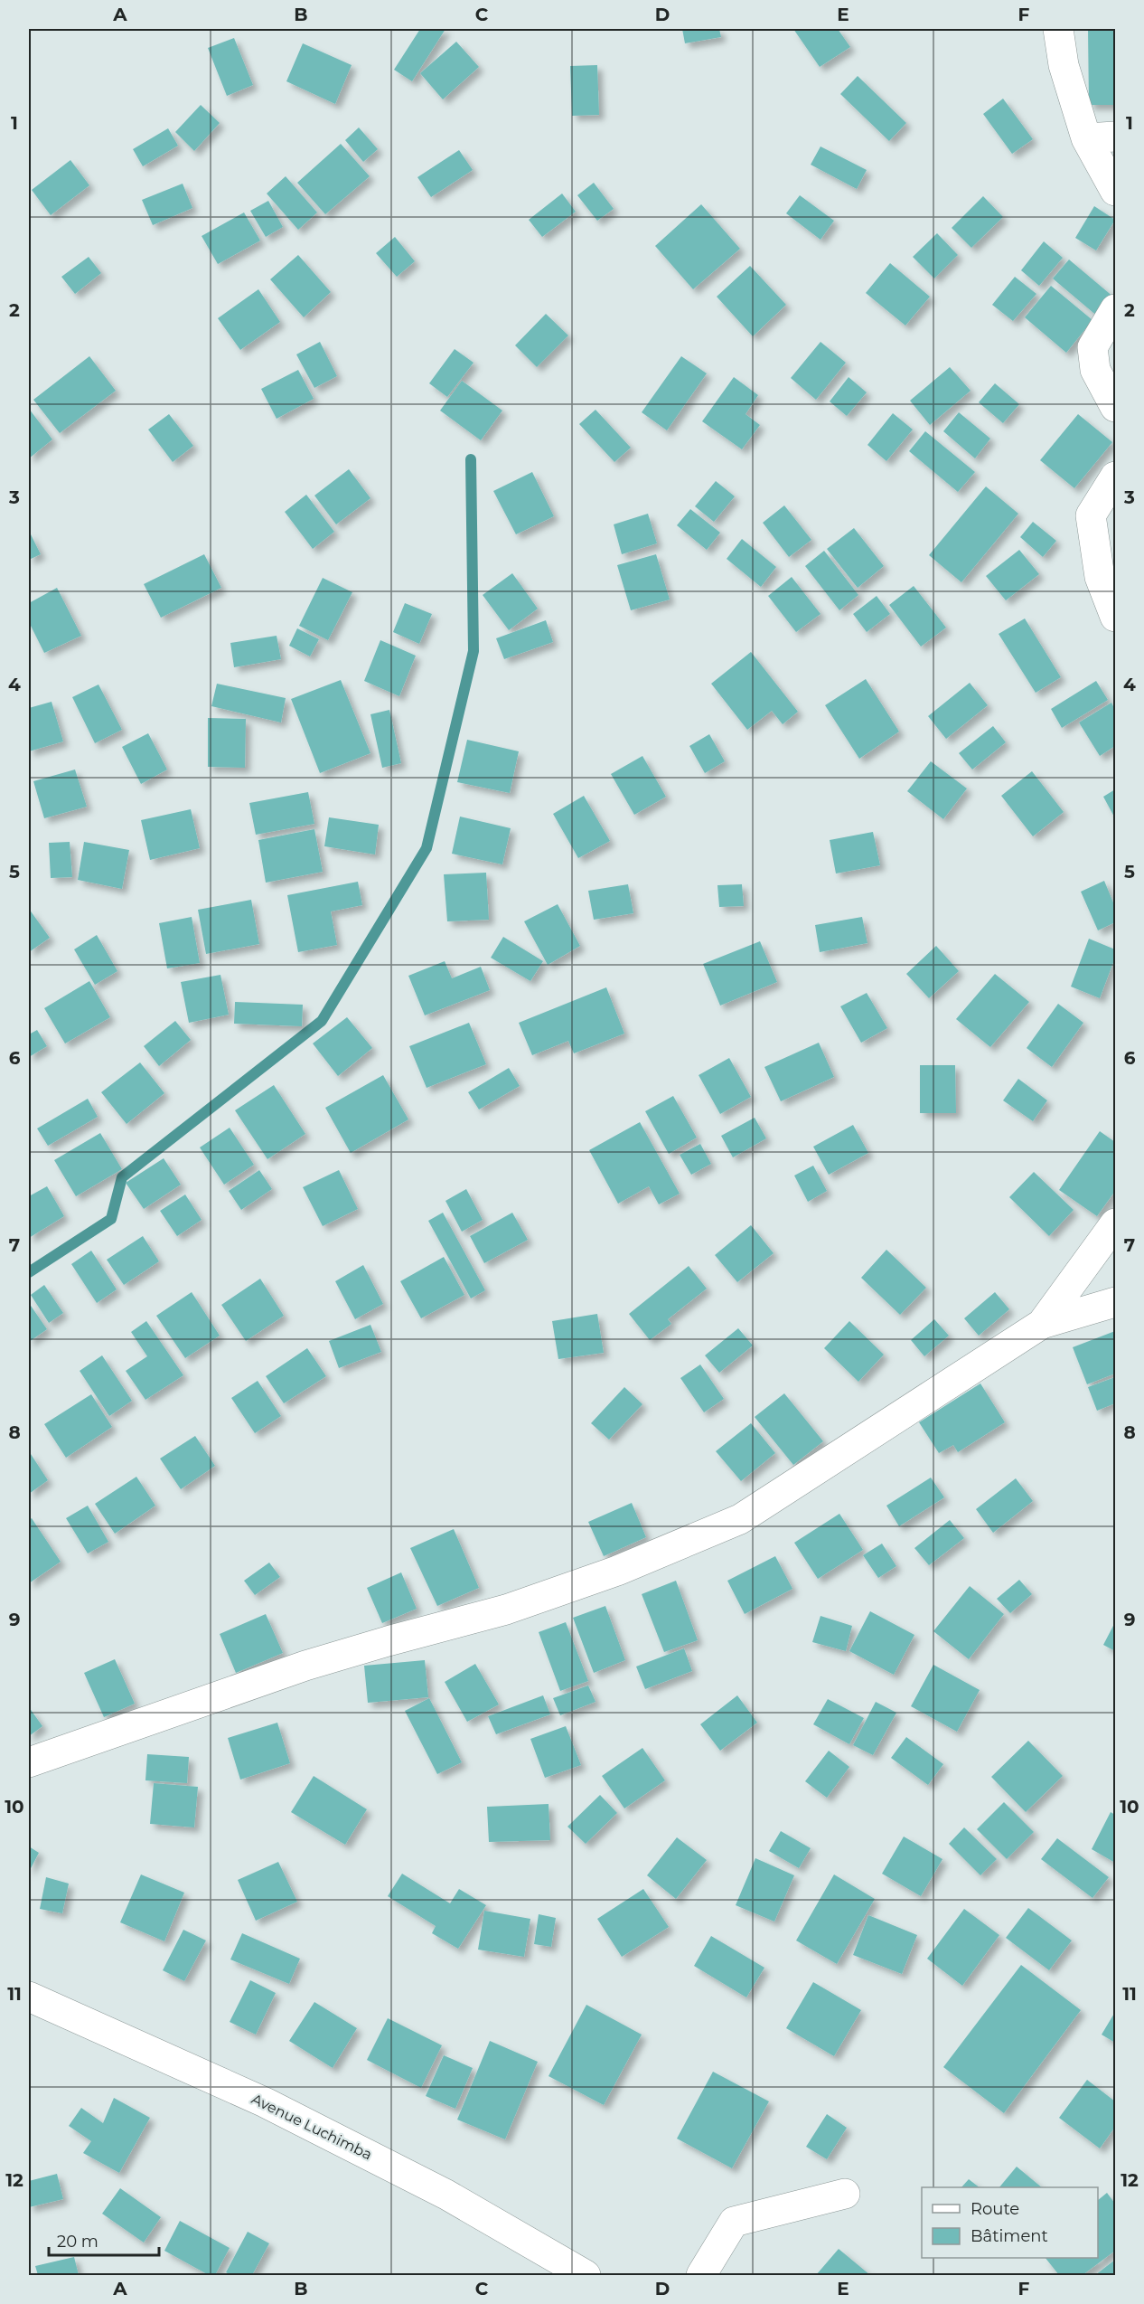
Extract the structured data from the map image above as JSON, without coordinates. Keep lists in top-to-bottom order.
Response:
{
  "streets": {
    "street": ["Avenue Luchimba"]
  },
  "legend": ["Route", "Bâtiment"],
  "scale_bar": "20 m",
  "grid": {
    "columns": [
      "A",
      "B",
      "C",
      "D",
      "E",
      "F"
    ],
    "rows": [
      "1",
      "2",
      "3",
      "4",
      "5",
      "6",
      "7",
      "8",
      "9",
      "10",
      "11",
      "12"
    ]
  }
}
